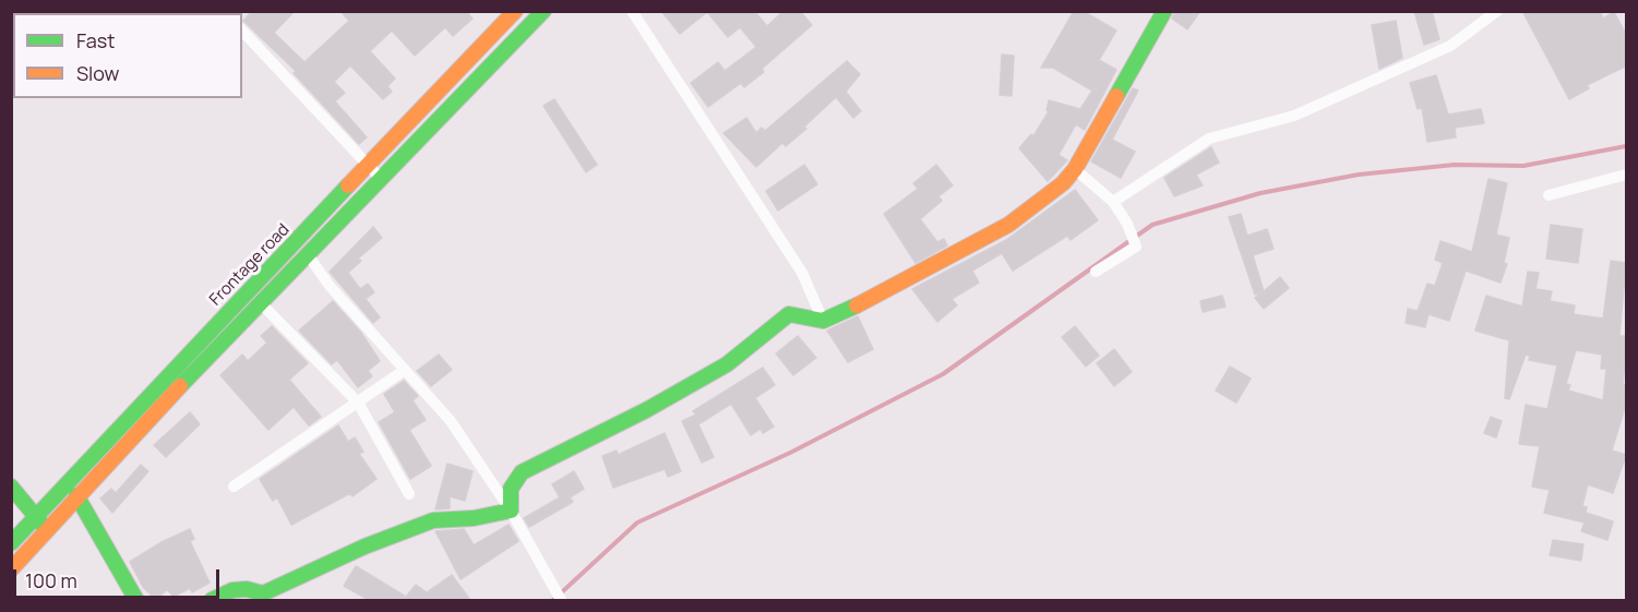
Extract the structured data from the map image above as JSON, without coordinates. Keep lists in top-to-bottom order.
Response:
{
  "streets": {
    "main road": ["Frontage road"]
  },
  "legend": ["Fast", "Slow"],
  "scale_bar": "100 m"
}
